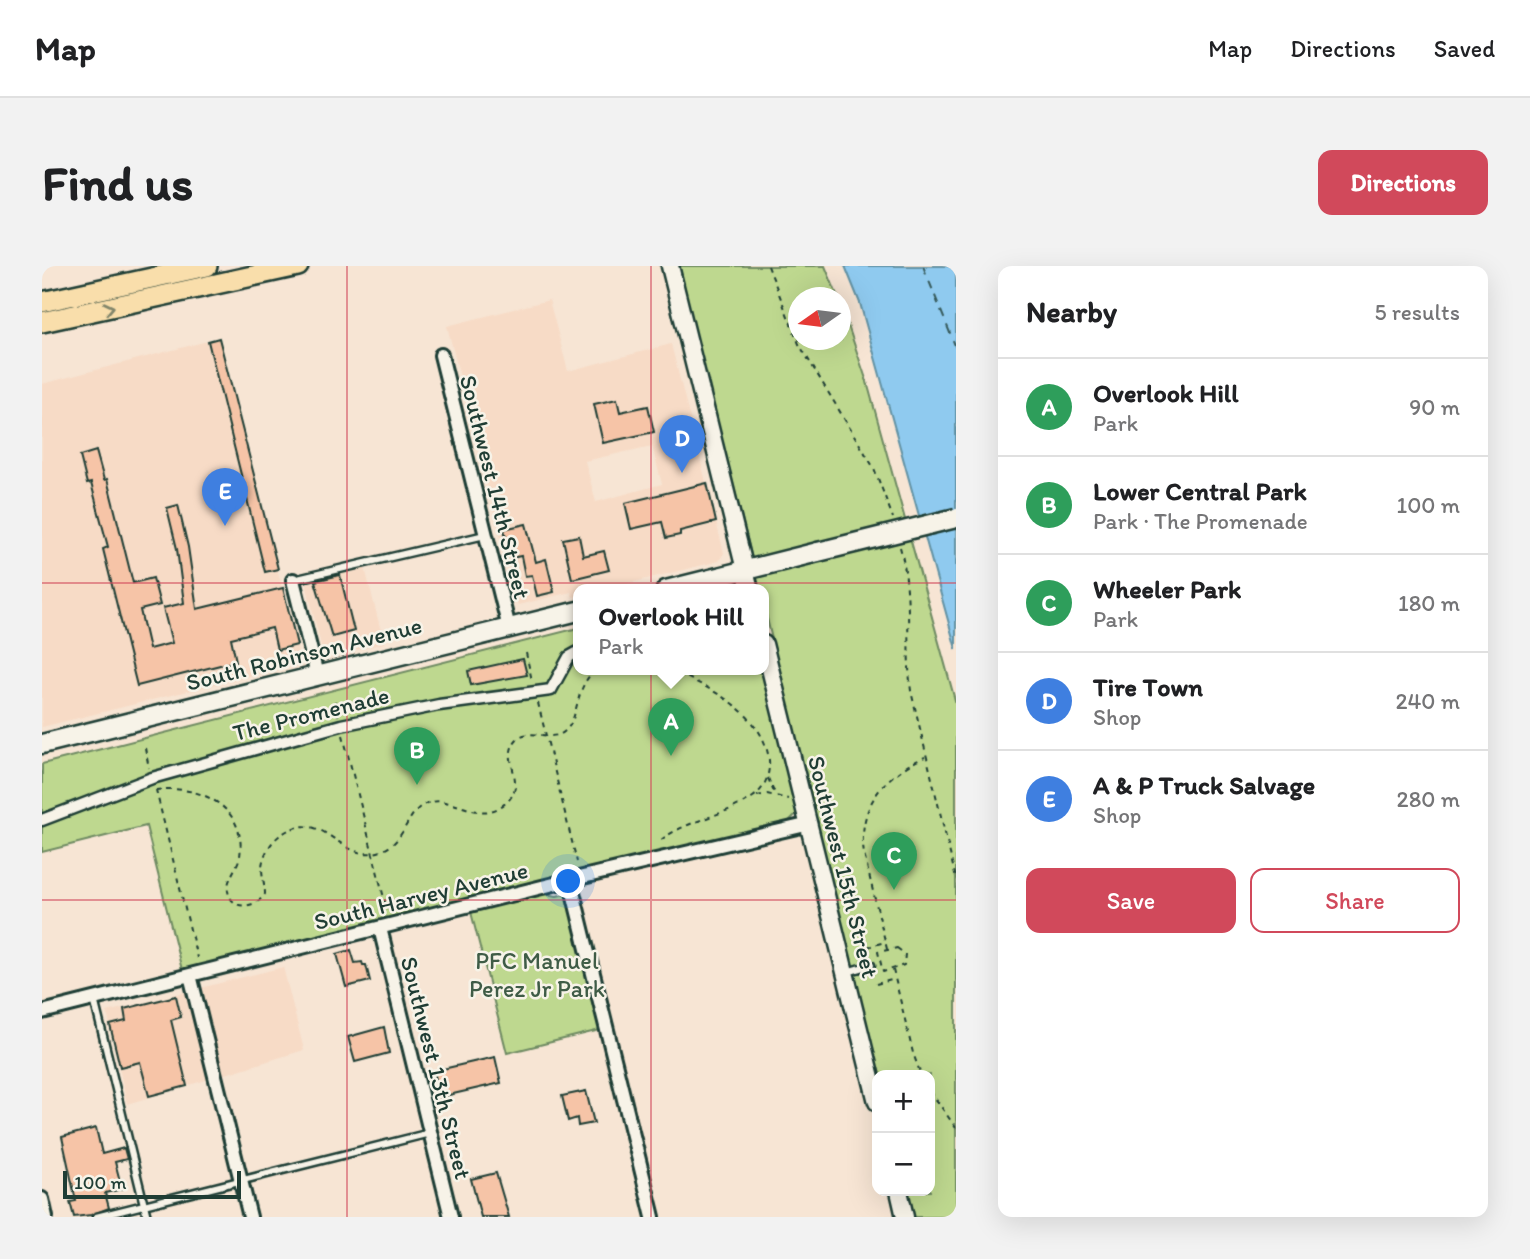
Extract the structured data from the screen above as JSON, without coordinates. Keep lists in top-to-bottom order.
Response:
{
  "streets": {
    "main road": ["South Robinson Avenue"],
    "street": [
      "Southwest 14th Street",
      "The Promenade",
      "Southwest 15th Street",
      "South Harvey Avenue",
      "Southwest 13th Street"
    ]
  },
  "crossings": [
    ["Southwest 14th Street", "South Robinson Avenue"],
    ["Southwest 15th Street", "South Harvey Avenue"],
    ["South Harvey Avenue", "Southwest 13th Street"]
  ],
  "parks": ["PFC Manuel Perez Jr Park"],
  "scale_bar": "100 m",
  "north": "left",
  "page": {
    "header": "Map",
    "nav": ["Map", "Directions", "Saved"],
    "buttons": [
      "Directions",
      ["Save", "Share"]
    ],
    "title": "Find us",
    "heading": ["Nearby", "5 results"],
    "list": [
      {
        "mark": "A",
        "name": "Overlook Hill",
        "note": "Park",
        "value": "90 m"
      },
      {
        "mark": "B",
        "name": "Lower Central Park",
        "note": "Park · The Promenade",
        "value": "100 m"
      },
      {
        "mark": "C",
        "name": "Wheeler Park",
        "note": "Park",
        "value": "180 m"
      },
      {
        "mark": "D",
        "name": "Tire Town",
        "note": "Shop",
        "value": "240 m"
      },
      {
        "mark": "E",
        "name": "A & P Truck Salvage",
        "note": "Shop",
        "value": "280 m"
      }
    ],
    "pins": [
      "D",
      "E",
      "A",
      "B",
      "C"
    ],
    "popup": ["Overlook Hill", "Park"],
    "map_buttons": ["+", "−"],
    "scale": "100 m"
  }
}
